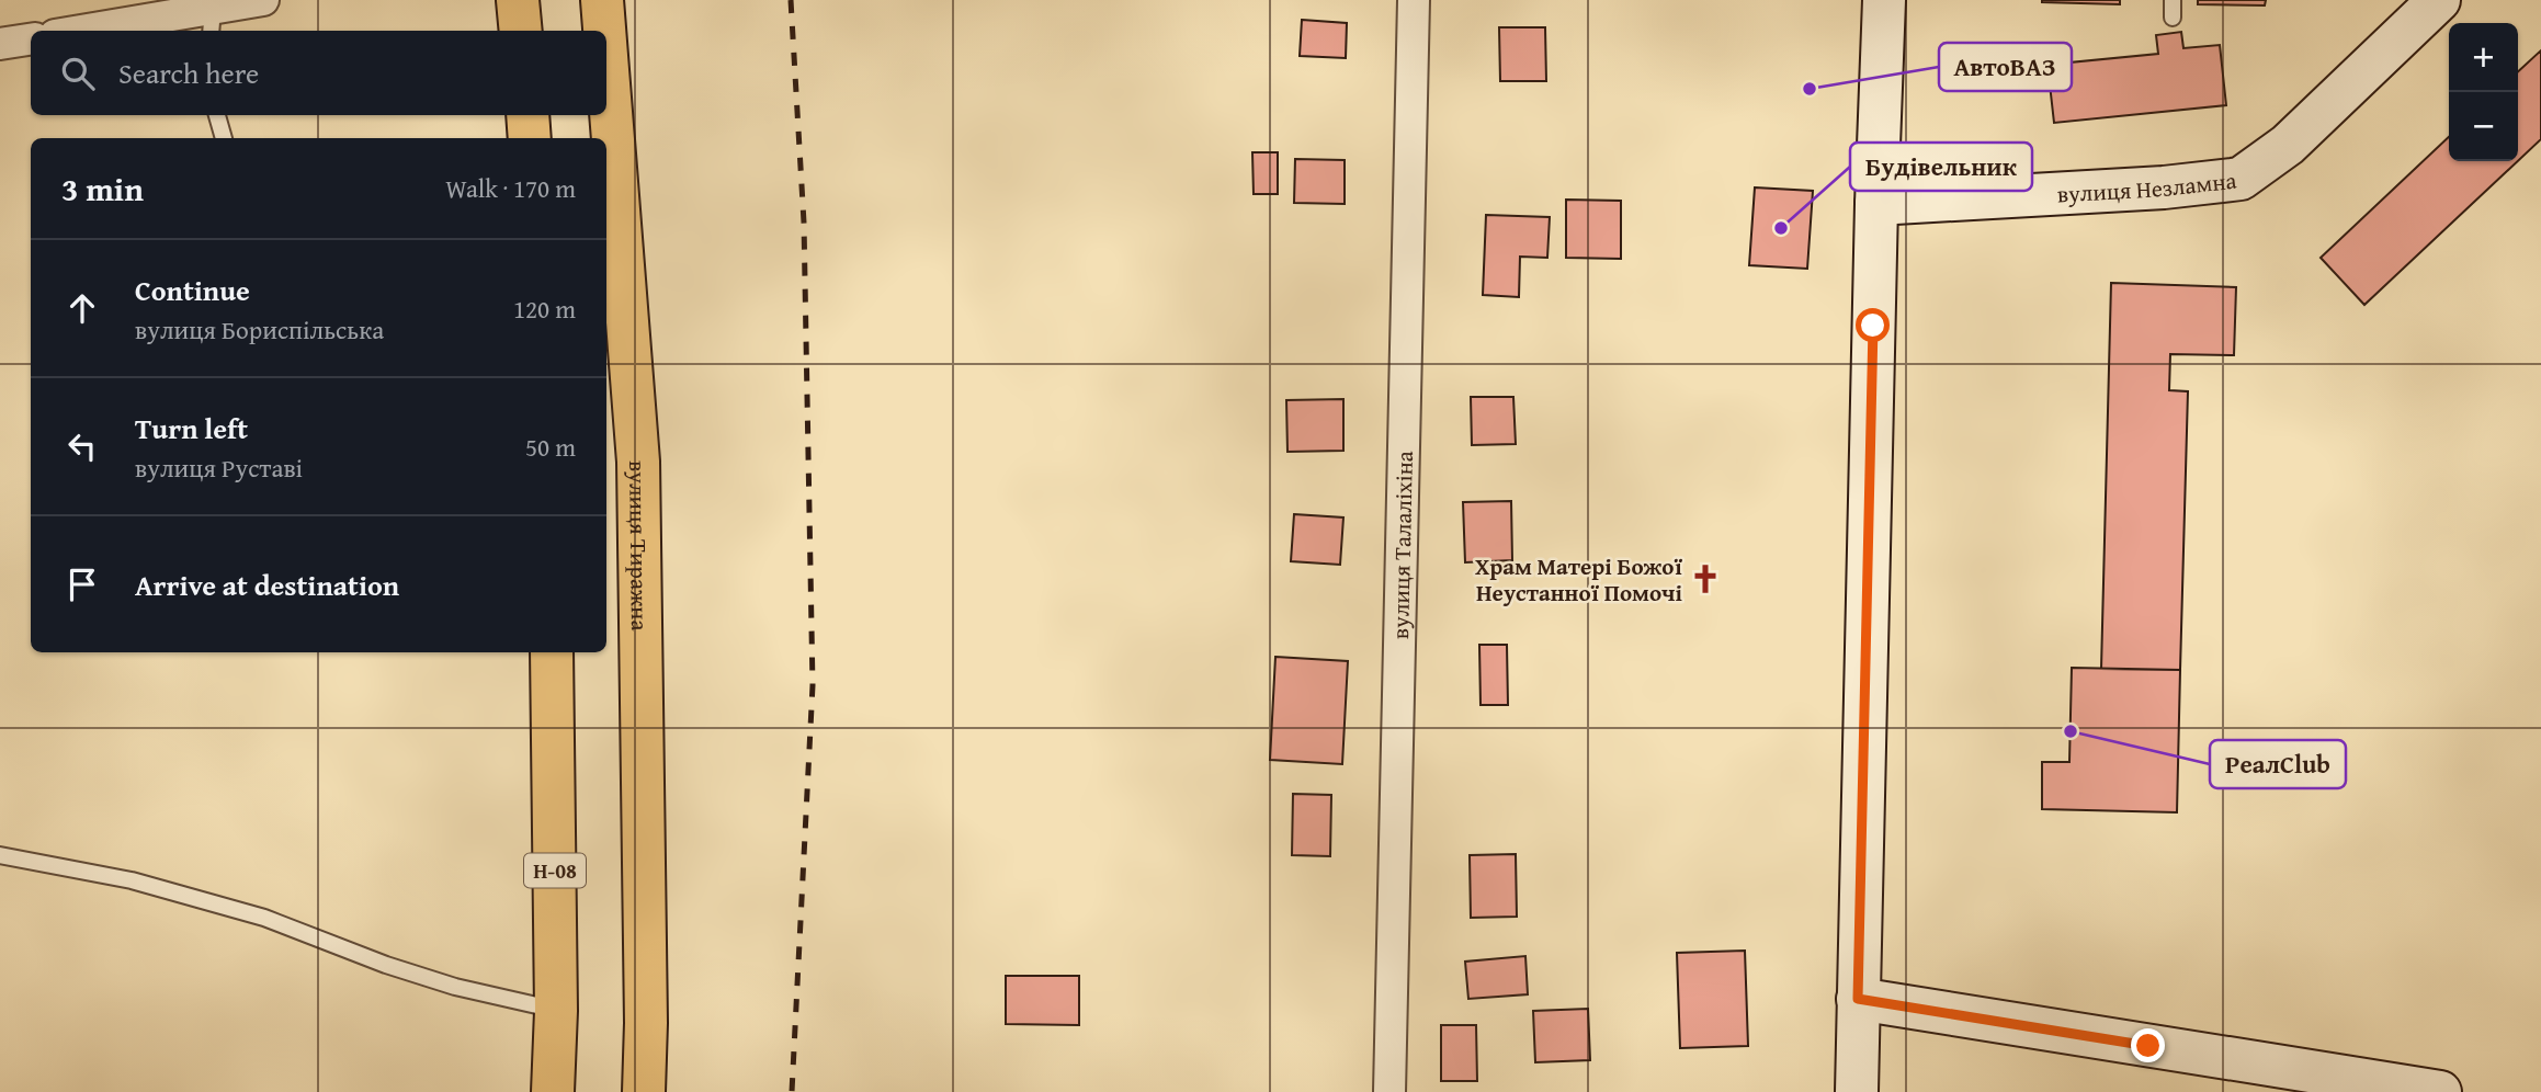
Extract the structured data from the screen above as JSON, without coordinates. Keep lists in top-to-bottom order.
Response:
{
  "streets": {
    "main road": ["вулиця Тиражна", "Н-08"],
    "street": ["вулиця Незламна", "вулиця Талаліхіна"]
  },
  "places": {
    "other": ["АвтоВАЗ", "Будівельник", "РеалClub"],
    "church": ["Храм Матері Божої Неустанної Помочі"]
  },
  "page": {
    "map_buttons": ["+", "−"],
    "search": "Search here",
    "heading": ["3 min", "Walk · 170 m"],
    "list": [
      ["Continue", "вулиця Бориспільська", "120 m"],
      ["Turn left", "вулиця Руставі", "50 m"],
      "Arrive at destination"
    ]
  }
}
